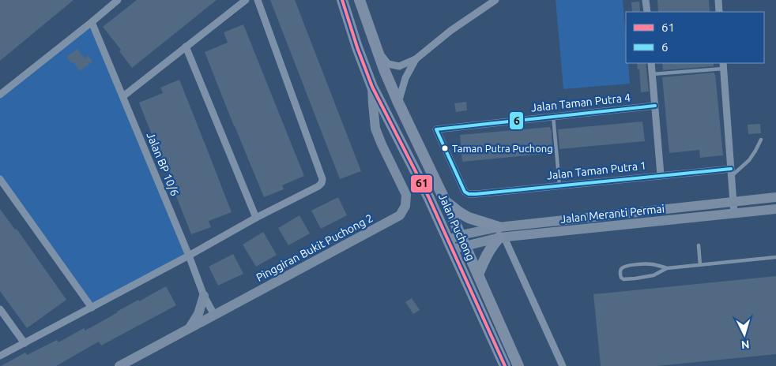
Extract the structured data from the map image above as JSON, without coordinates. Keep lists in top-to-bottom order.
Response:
{
  "streets": {
    "main road": ["Jalan Puchong"],
    "street": [
      "Jalan Taman Putra 4",
      "Jalan BP 10/6",
      "Jalan Taman Putra 1",
      "Jalan Meranti Permai",
      "Pinggiran Bukit Puchong 2"
    ]
  },
  "crossings": [
    ["Jalan Taman Putra 4", "Jalan Taman Putra 1"],
    ["Jalan BP 10/6", "Pinggiran Bukit Puchong 2"],
    ["Jalan Meranti Permai", "Jalan Puchong"],
    ["Jalan Puchong", "Pinggiran Bukit Puchong 2"]
  ],
  "places": ["Taman Putra Puchong"],
  "lines": ["transit line 61", "transit line 6"],
  "legend": ["61", "6"],
  "north": "bottom"
}
